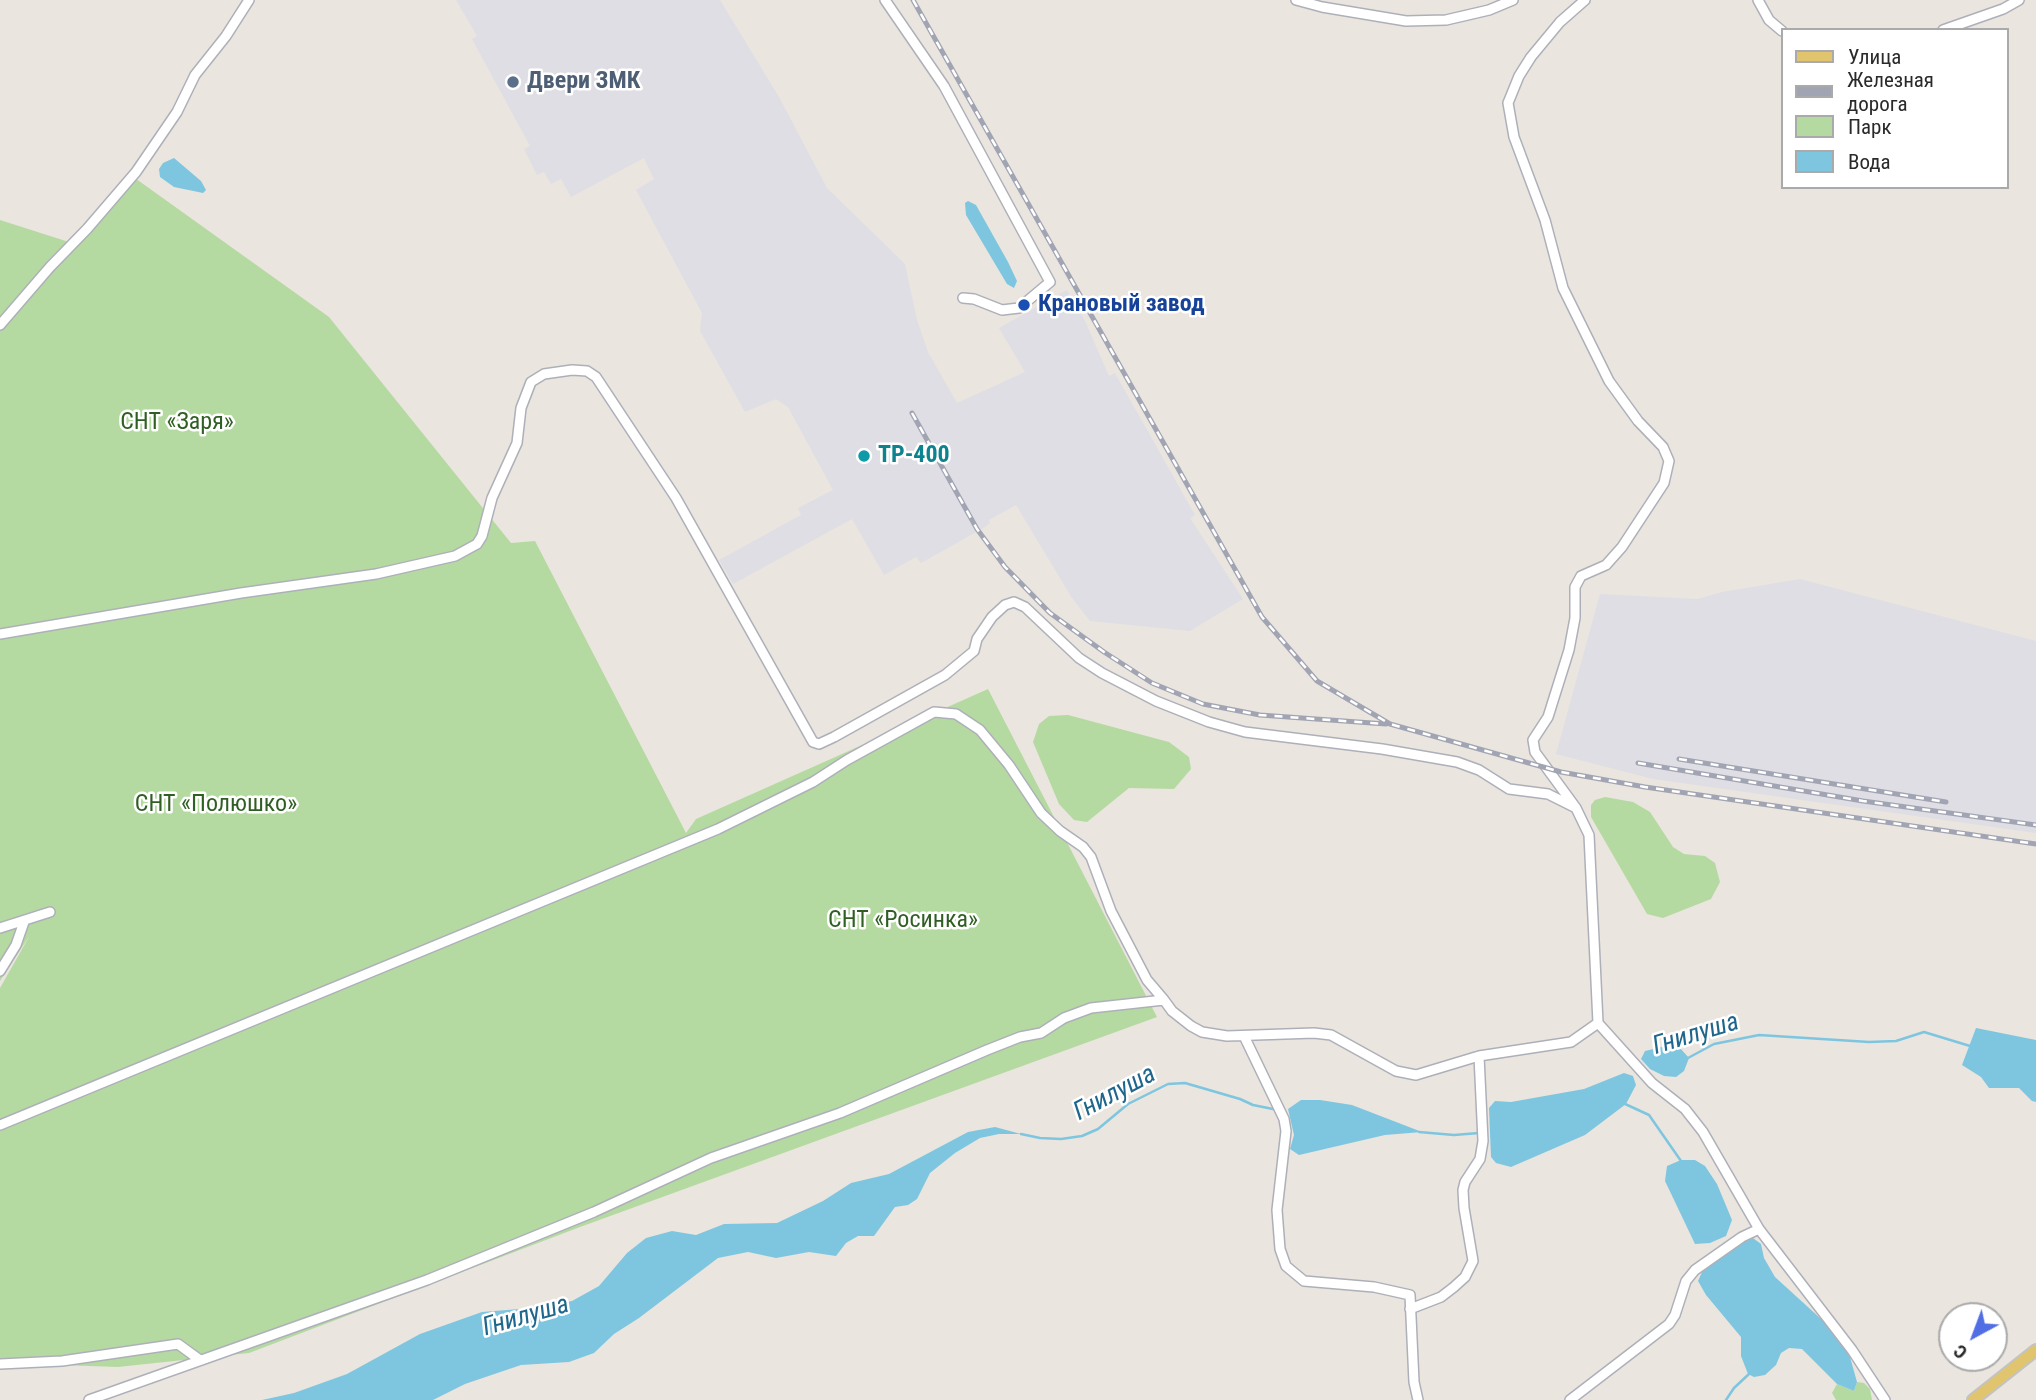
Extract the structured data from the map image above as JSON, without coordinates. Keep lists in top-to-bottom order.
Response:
{
  "water": ["Гнилуша"],
  "parks": ["СНТ «Заря»", "СНТ «Полюшко»", "СНТ «Росинка»"],
  "places": ["Двери ЗМК", "Крановый завод", "ТР-400"],
  "legend": [
    "Улица",
    "Железная дорога",
    "Парк",
    "Вода"
  ],
  "north": "bottom left"
}
